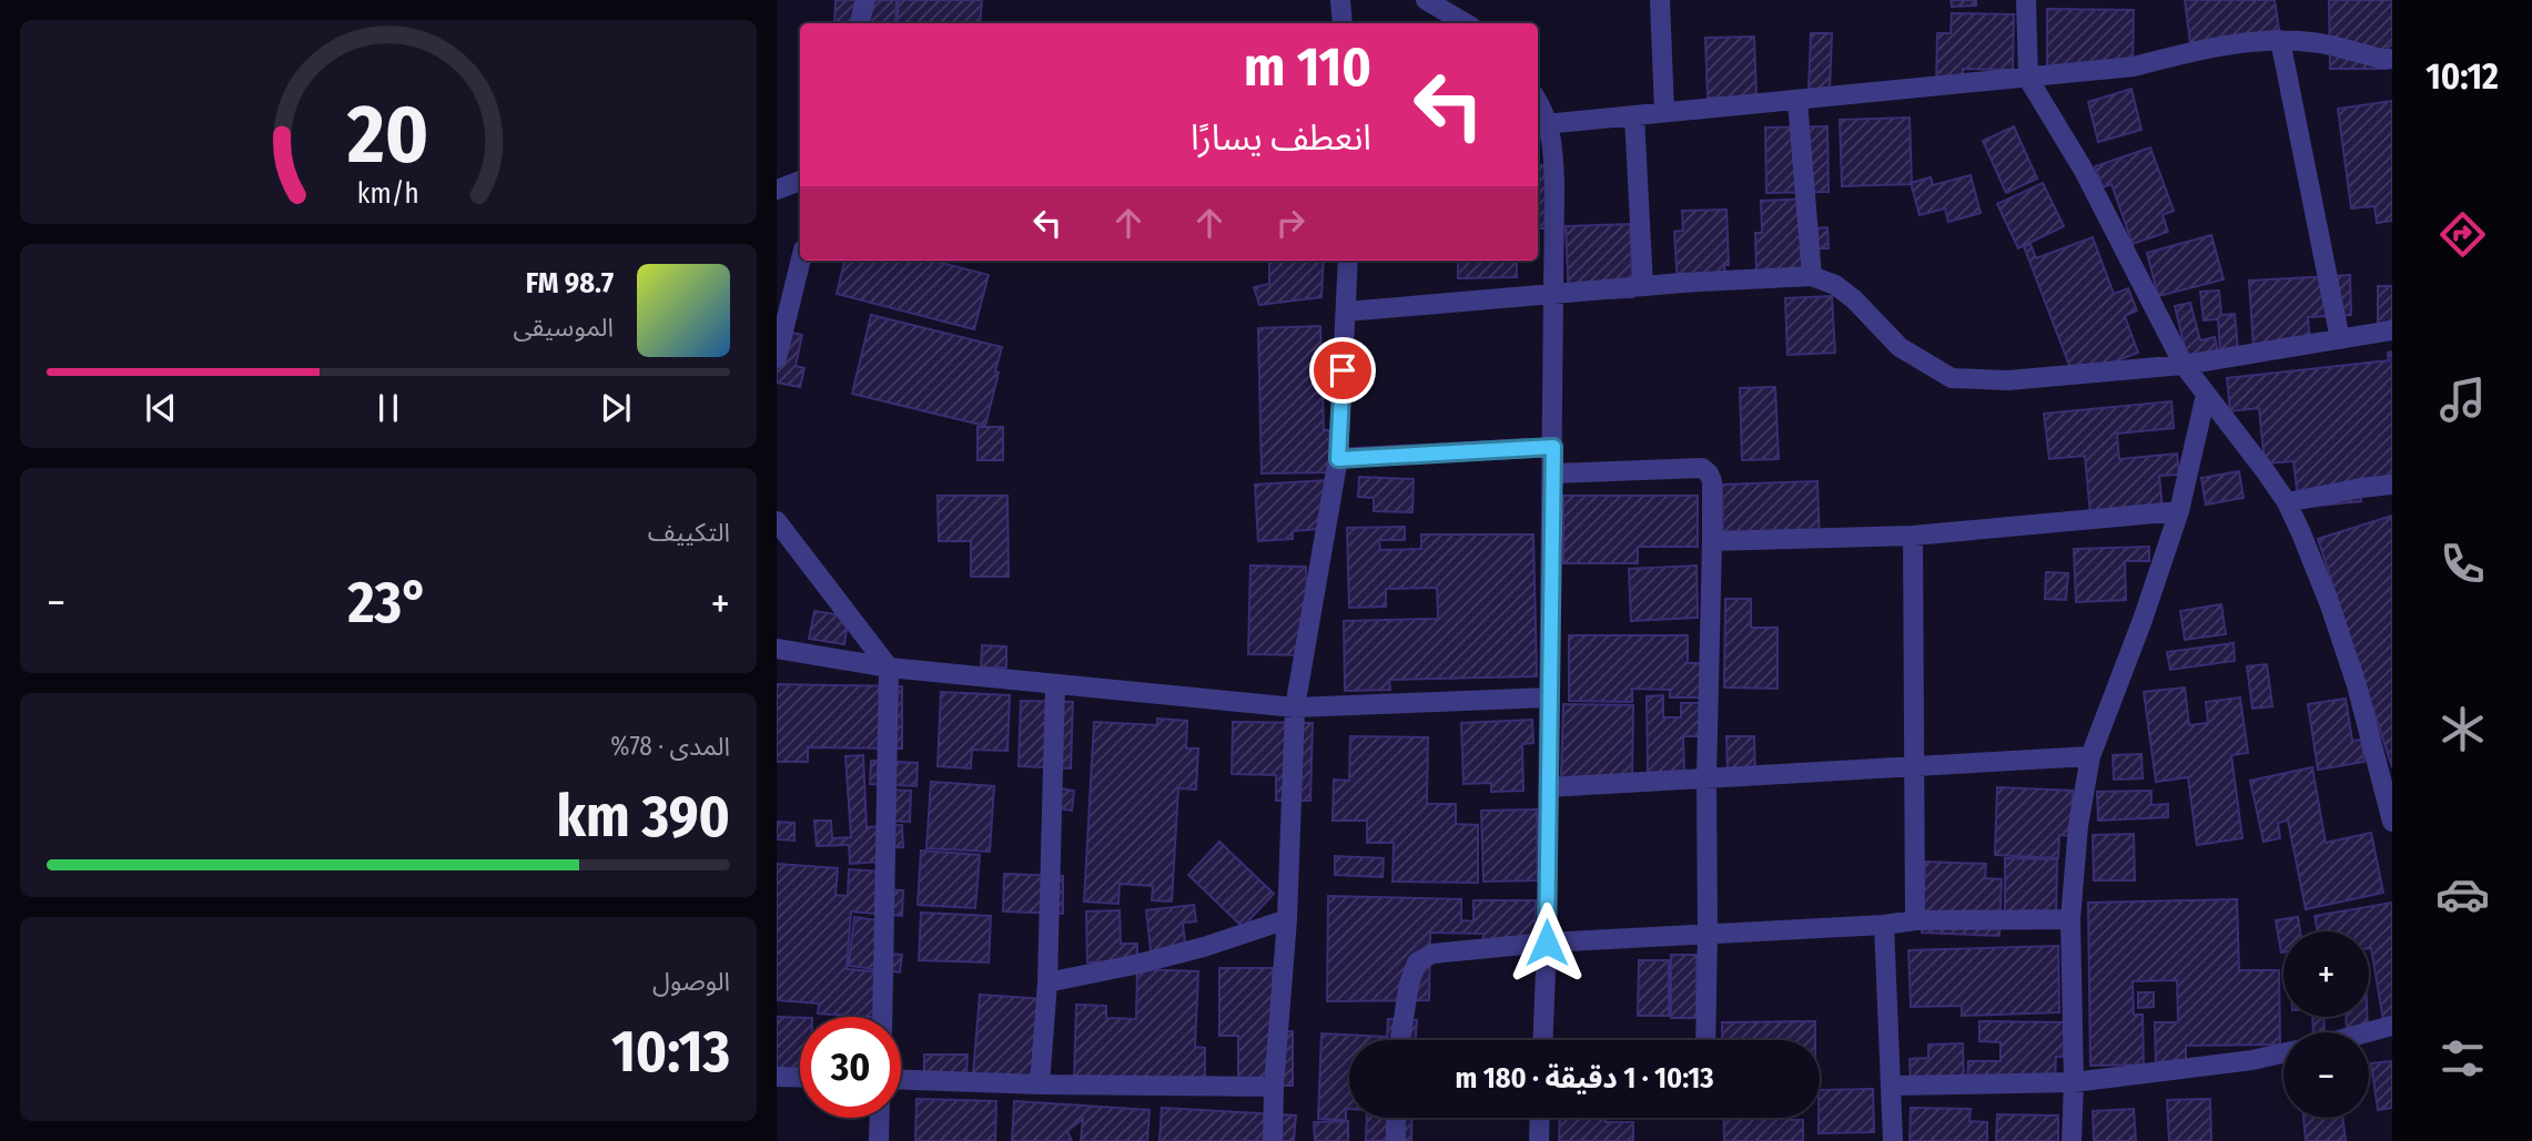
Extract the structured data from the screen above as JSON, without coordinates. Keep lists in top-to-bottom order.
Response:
{
  "page": {
    "tabs": "10:12",
    "turn": ["110 m", "انعطف يسارًا"],
    "song": ["98.7 FM", "الموسيقى"],
    "tile": [
      "التكييف",
      ["المدى · 78%", "390 km"],
      ["الوصول", "10:13"]
    ],
    "heat": ["−", "23°", "+"],
    "map_buttons": ["+", "−"],
    "limit": "30",
    "trip": "10:13 · 1 دقيقة · 180 m",
    "gauge": ["20", "km/h"]
  }
}
